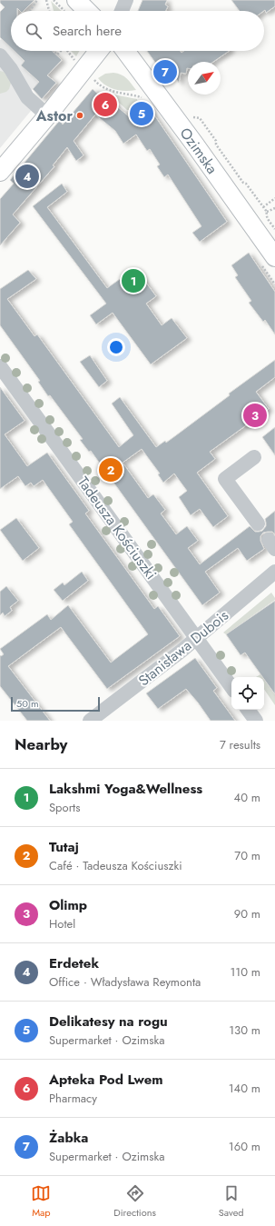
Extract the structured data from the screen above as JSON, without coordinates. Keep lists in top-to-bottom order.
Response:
{
  "streets": {
    "main road": ["Ozimska"],
    "street": ["Tadeusza Kościuszki", "Stanisława Dubois"]
  },
  "crossings": [
    ["Tadeusza Kościuszki", "Stanisława Dubois"]
  ],
  "places": ["Astor"],
  "scale_bar": "50 m",
  "north": "top right",
  "page": {
    "search": "Search here",
    "pins": [
      "7",
      "6",
      "5",
      "4",
      "1",
      "3",
      "2"
    ],
    "scale": "50 m",
    "heading": ["Nearby", "7 results"],
    "list": [
      {
        "mark": "1",
        "name": "Lakshmi Yoga&Wellness",
        "note": "Sports",
        "value": "40 m"
      },
      {
        "mark": "2",
        "name": "Tutaj",
        "note": "Café · Tadeusza Kościuszki",
        "value": "70 m"
      },
      {
        "mark": "3",
        "name": "Olimp",
        "note": "Hotel",
        "value": "90 m"
      },
      {
        "mark": "4",
        "name": "Erdetek",
        "note": "Office · Władysława Reymonta",
        "value": "110 m"
      },
      {
        "mark": "5",
        "name": "Delikatesy na rogu",
        "note": "Supermarket · Ozimska",
        "value": "130 m"
      },
      {
        "mark": "6",
        "name": "Apteka Pod Lwem",
        "note": "Pharmacy",
        "value": "140 m"
      },
      {
        "mark": "7",
        "name": "Żabka",
        "note": "Supermarket · Ozimska",
        "value": "160 m"
      }
    ],
    "nav": ["Map", "Directions", "Saved"]
  }
}
